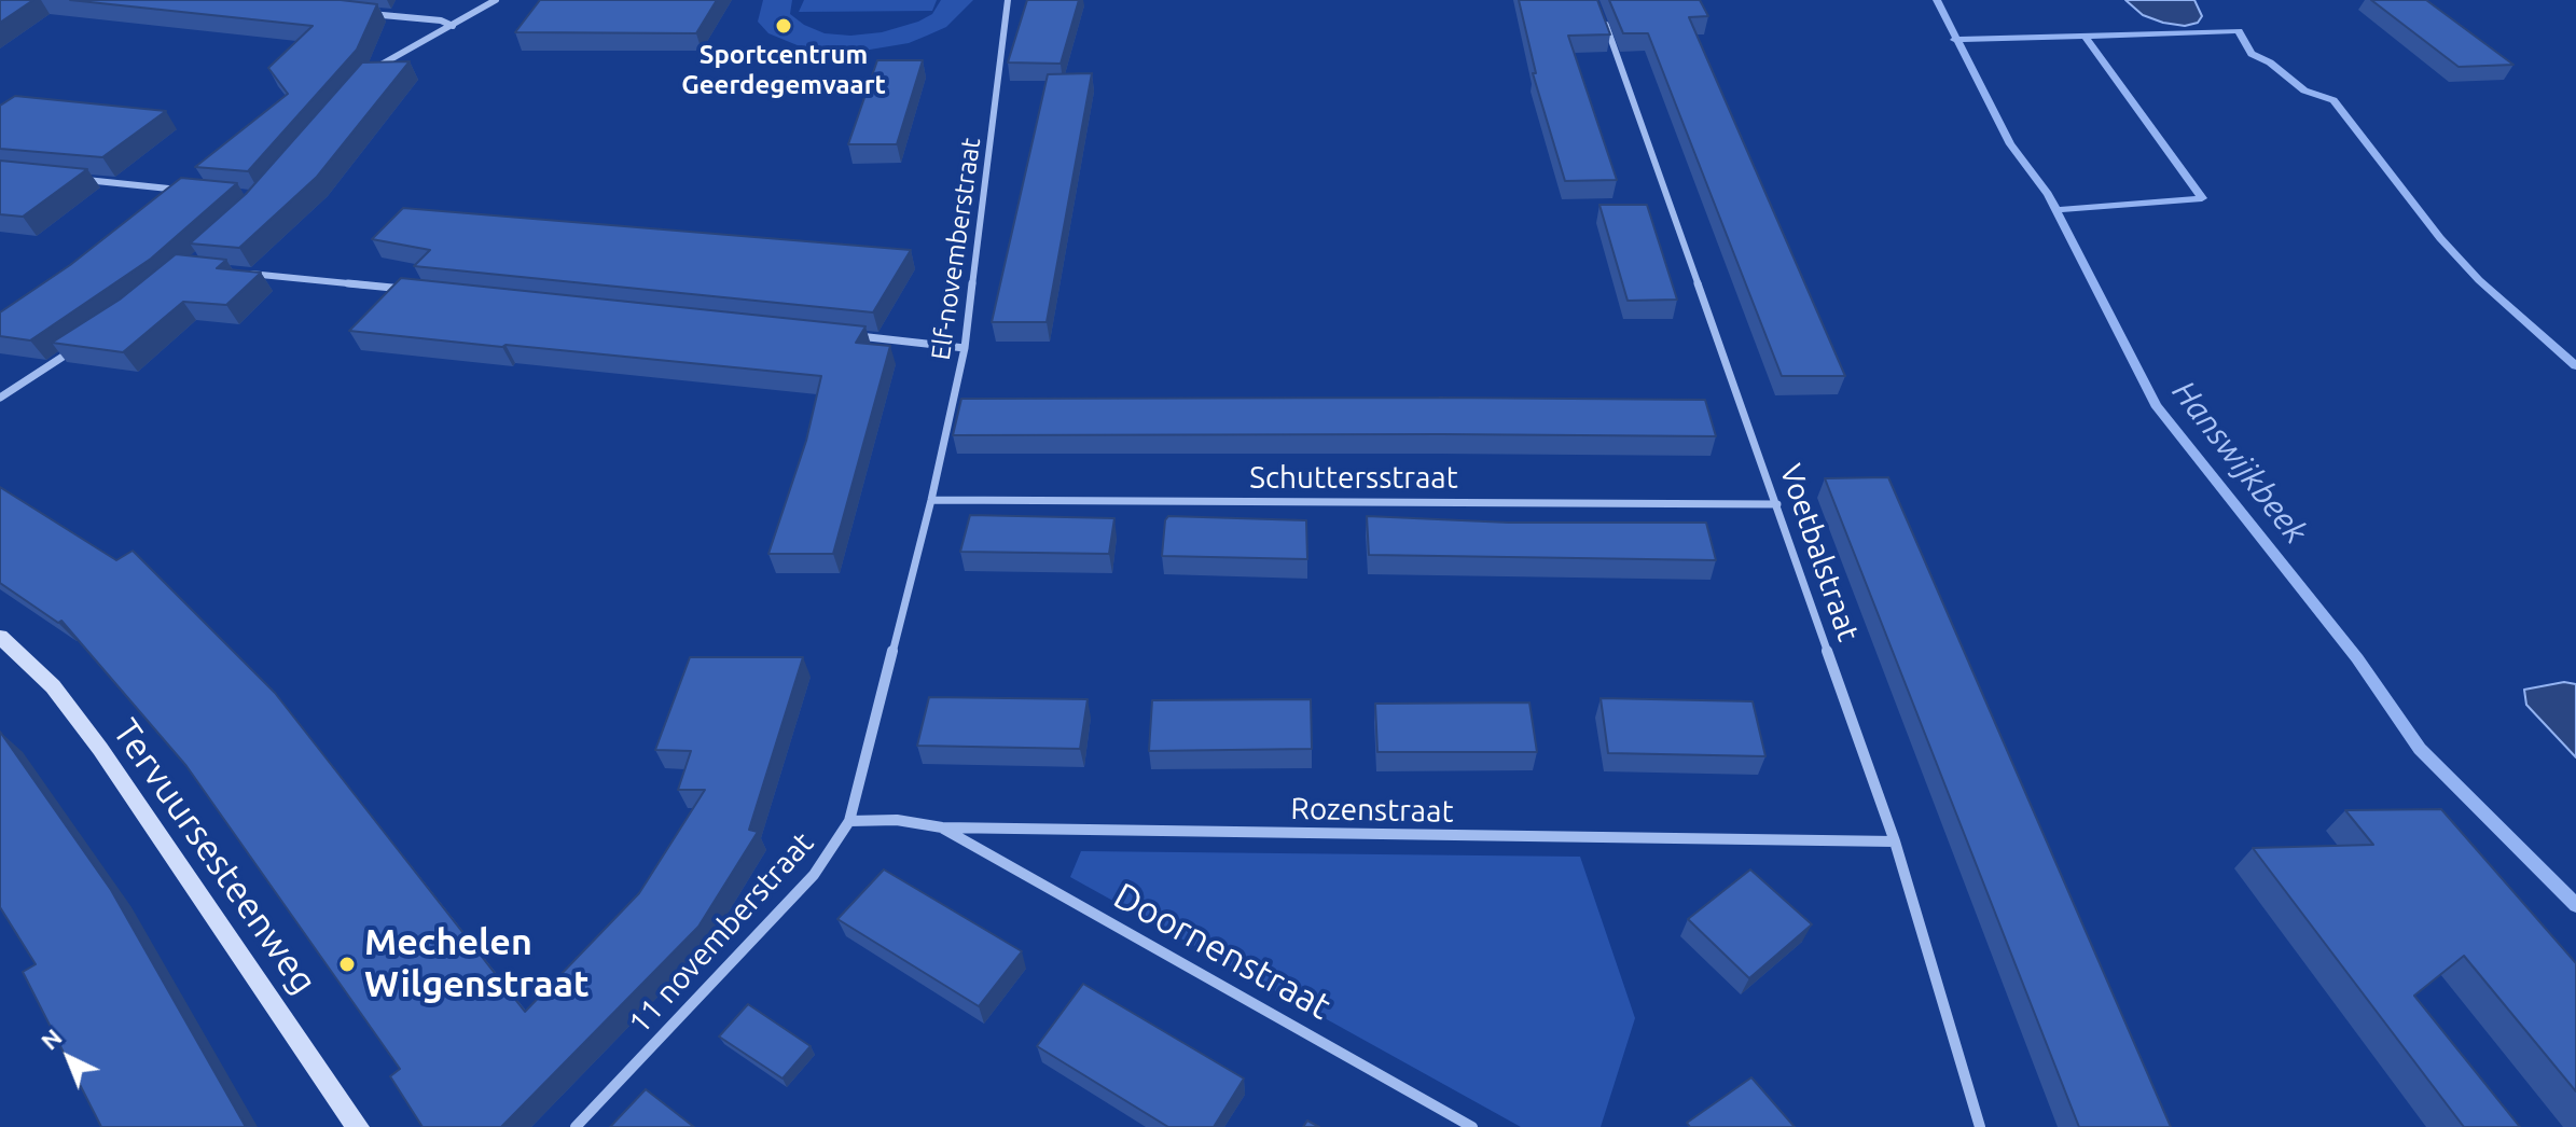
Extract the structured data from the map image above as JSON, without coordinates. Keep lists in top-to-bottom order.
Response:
{
  "streets": {
    "street": [
      "Elf-novemberstraat",
      "Schuttersstraat",
      "Voetbalstraat",
      "Rozenstraat",
      "Tervuursesteenweg",
      "11 novemberstraat",
      "Doornenstraat"
    ]
  },
  "crossings": [
    ["Elf-novemberstraat", "Schuttersstraat"],
    ["Elf-novemberstraat", "11 novemberstraat"],
    ["Schuttersstraat", "Voetbalstraat"],
    ["Schuttersstraat", "11 novemberstraat"],
    ["Voetbalstraat", "Rozenstraat"],
    ["Rozenstraat", "11 novemberstraat"],
    ["Rozenstraat", "Doornenstraat"]
  ],
  "water": ["Hanswijkbeek"],
  "places": ["Sportcentrum Geerdegemvaart", "Mechelen Wilgenstraat"],
  "north": "top left"
}
